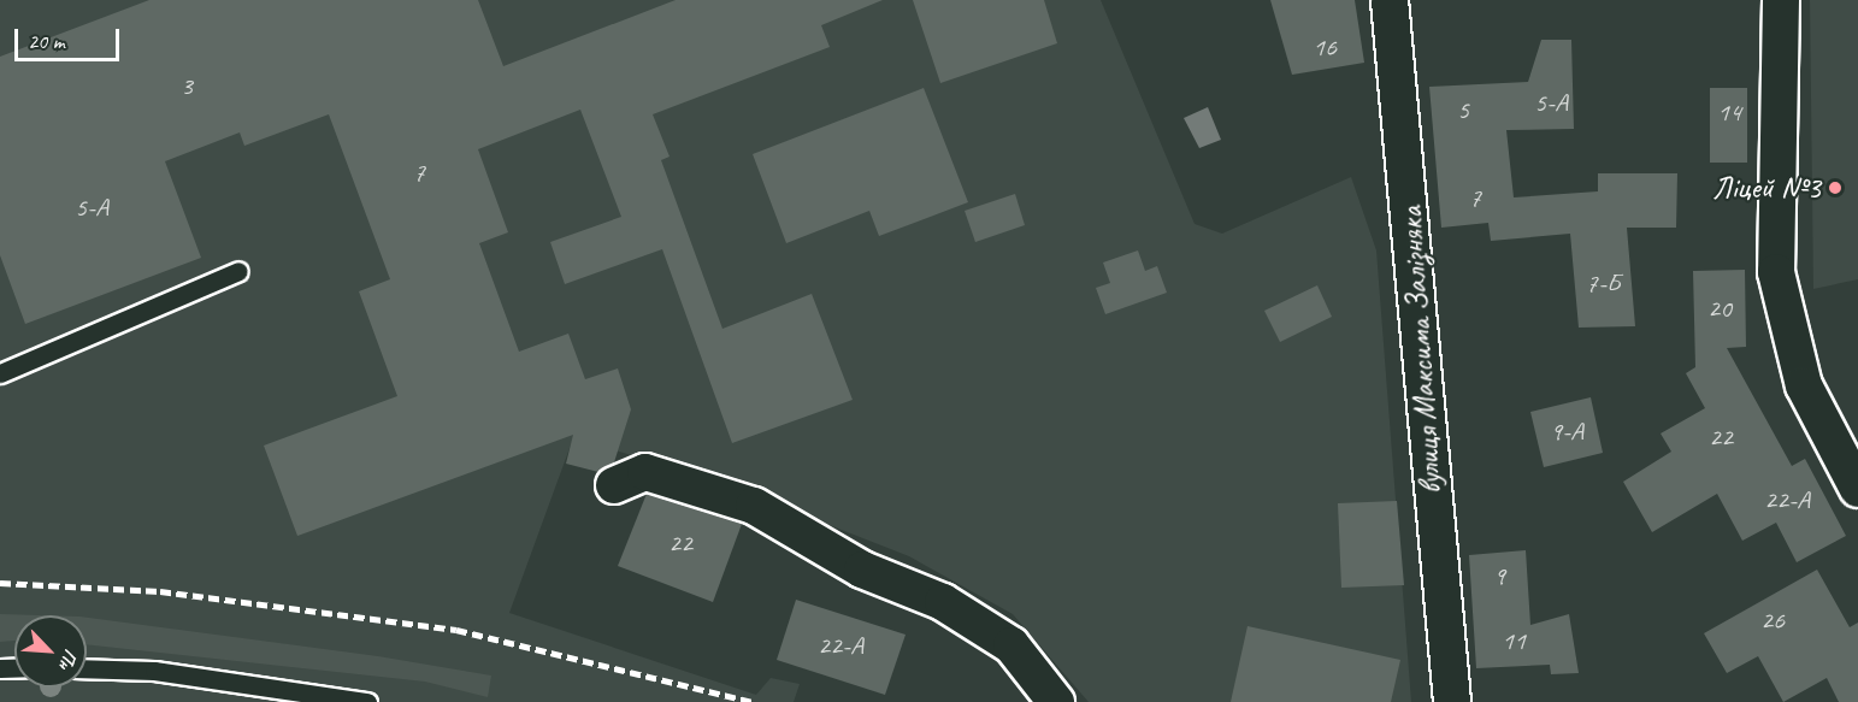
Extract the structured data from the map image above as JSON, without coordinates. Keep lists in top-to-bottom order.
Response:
{
  "streets": {
    "street": ["вулиця Максима Залізняка"]
  },
  "places": ["Ліцей №3"],
  "house_numbers": [
    "16",
    "3",
    "5-А",
    "5",
    "14",
    "7",
    "7",
    "5-А",
    "7-Б",
    "20",
    "9-А",
    "22",
    "22-А",
    "22",
    "9",
    "26",
    "11",
    "22-А"
  ],
  "scale_bar": "20 m",
  "north": "bottom right"
}
